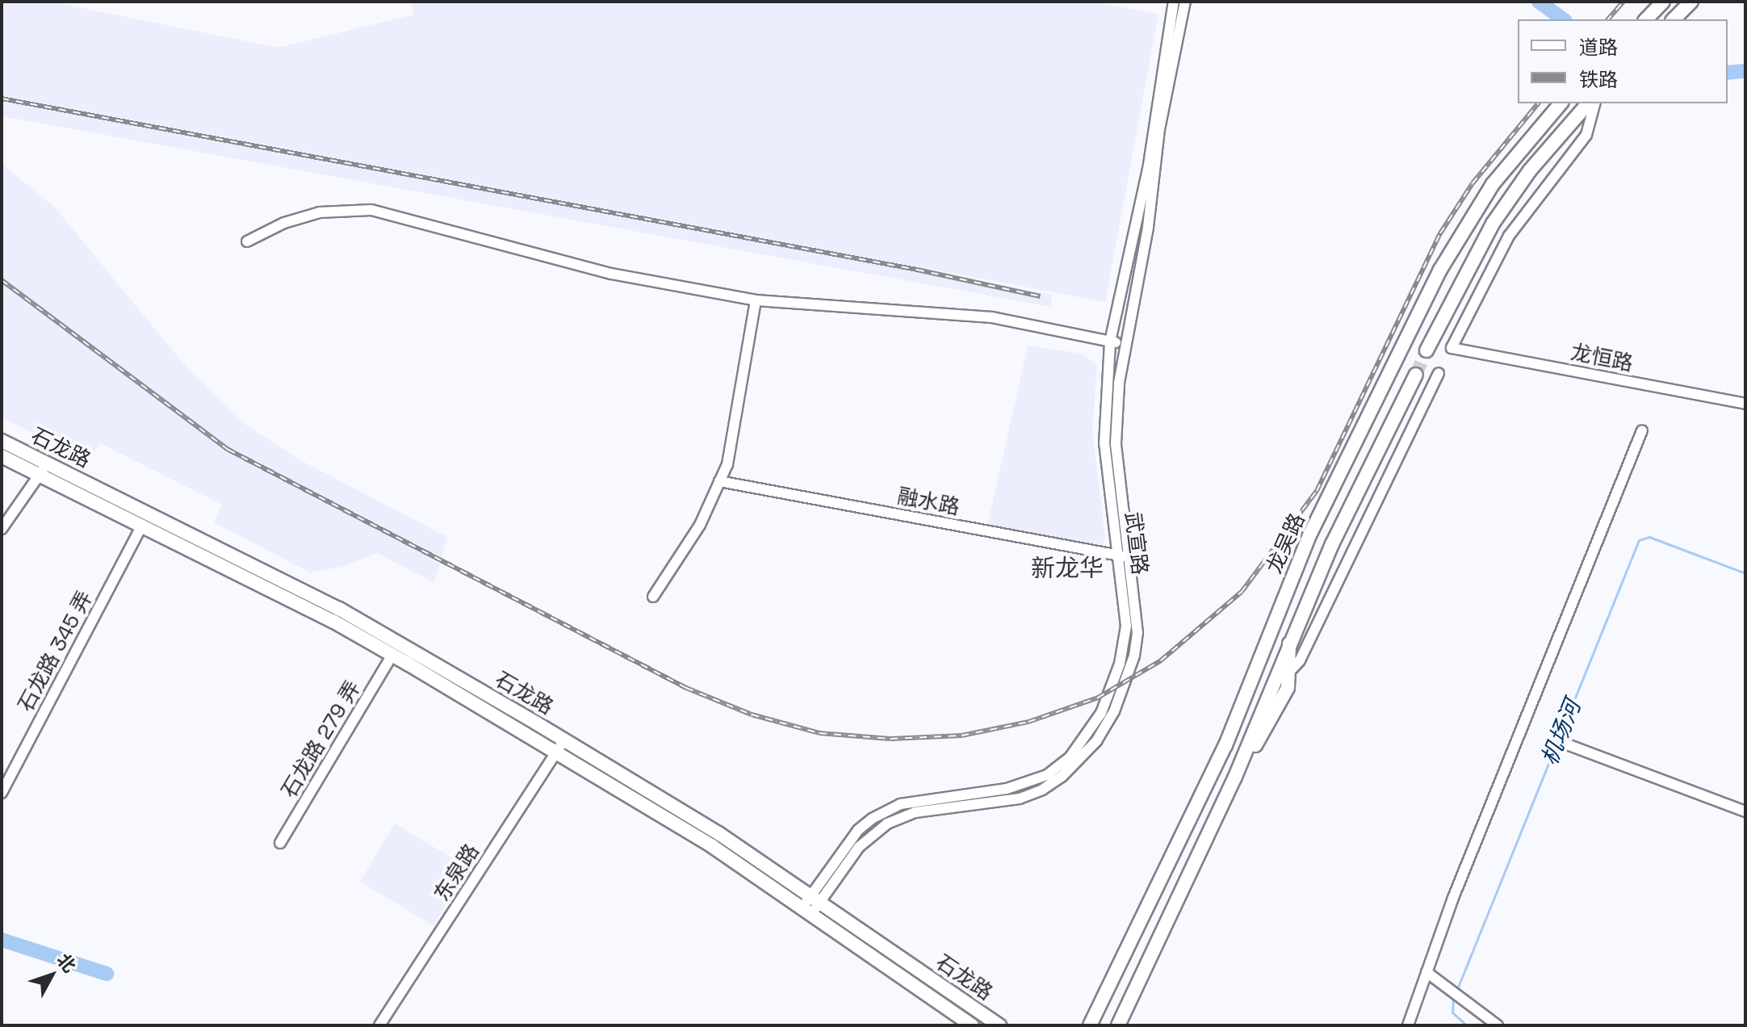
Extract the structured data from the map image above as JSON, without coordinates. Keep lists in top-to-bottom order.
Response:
{
  "streets": {
    "main road": ["石龙路", "龙吴路"],
    "street": [
      "龙恒路",
      "融水路",
      "武宣路",
      "石龙路 345 弄",
      "石龙路 279 弄",
      "东泉路"
    ]
  },
  "crossings": [
    ["石龙路", "石龙路 345 弄"],
    ["石龙路", "石龙路 279 弄"],
    ["石龙路", "东泉路"],
    ["融水路", "武宣路"]
  ],
  "districts": ["新龙华"],
  "water": ["机场河"],
  "legend": ["道路", "铁路"],
  "north": "top right"
}
